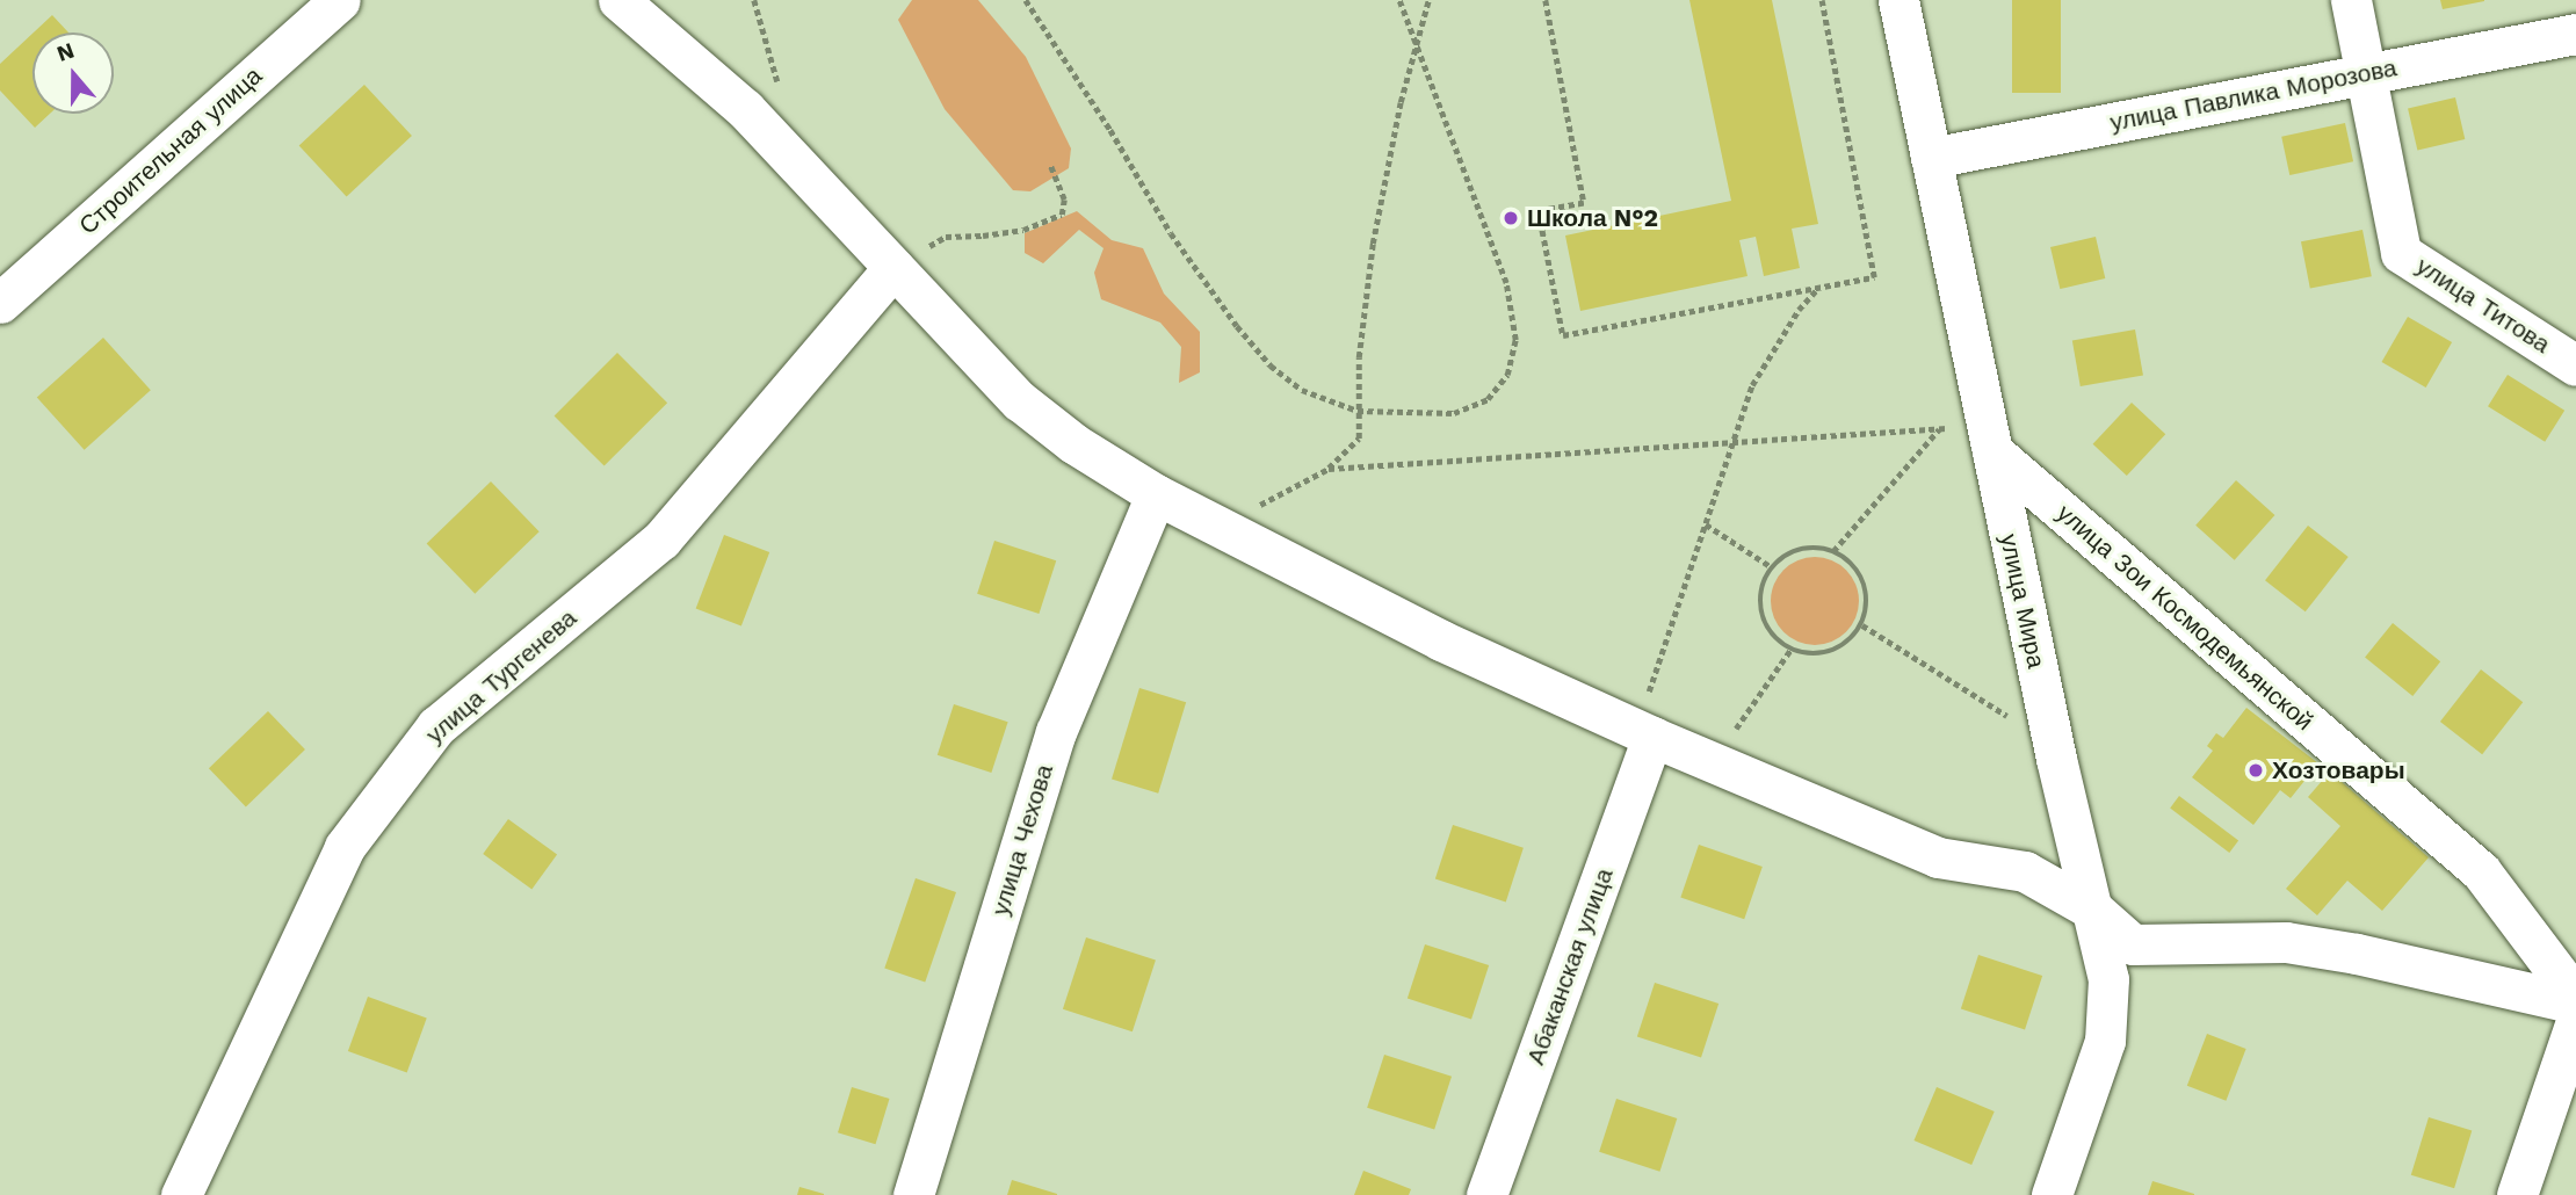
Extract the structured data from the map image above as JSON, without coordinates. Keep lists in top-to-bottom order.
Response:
{
  "streets": {
    "street": [
      "улица Павлика Морозова",
      "Строительная улица",
      "улица Титова",
      "улица Мира",
      "улица Зои Космодемьянской",
      "улица Тургенева",
      "улица Чехова",
      "Абаканская улица"
    ]
  },
  "crossings": [
    ["улица Павлика Морозова", "улица Титова"],
    ["улица Павлика Морозова", "улица Мира"],
    ["улица Мира", "улица Зои Космодемьянской"]
  ],
  "places": ["Школа N°2", "Хозтовары"],
  "north": "top"
}
